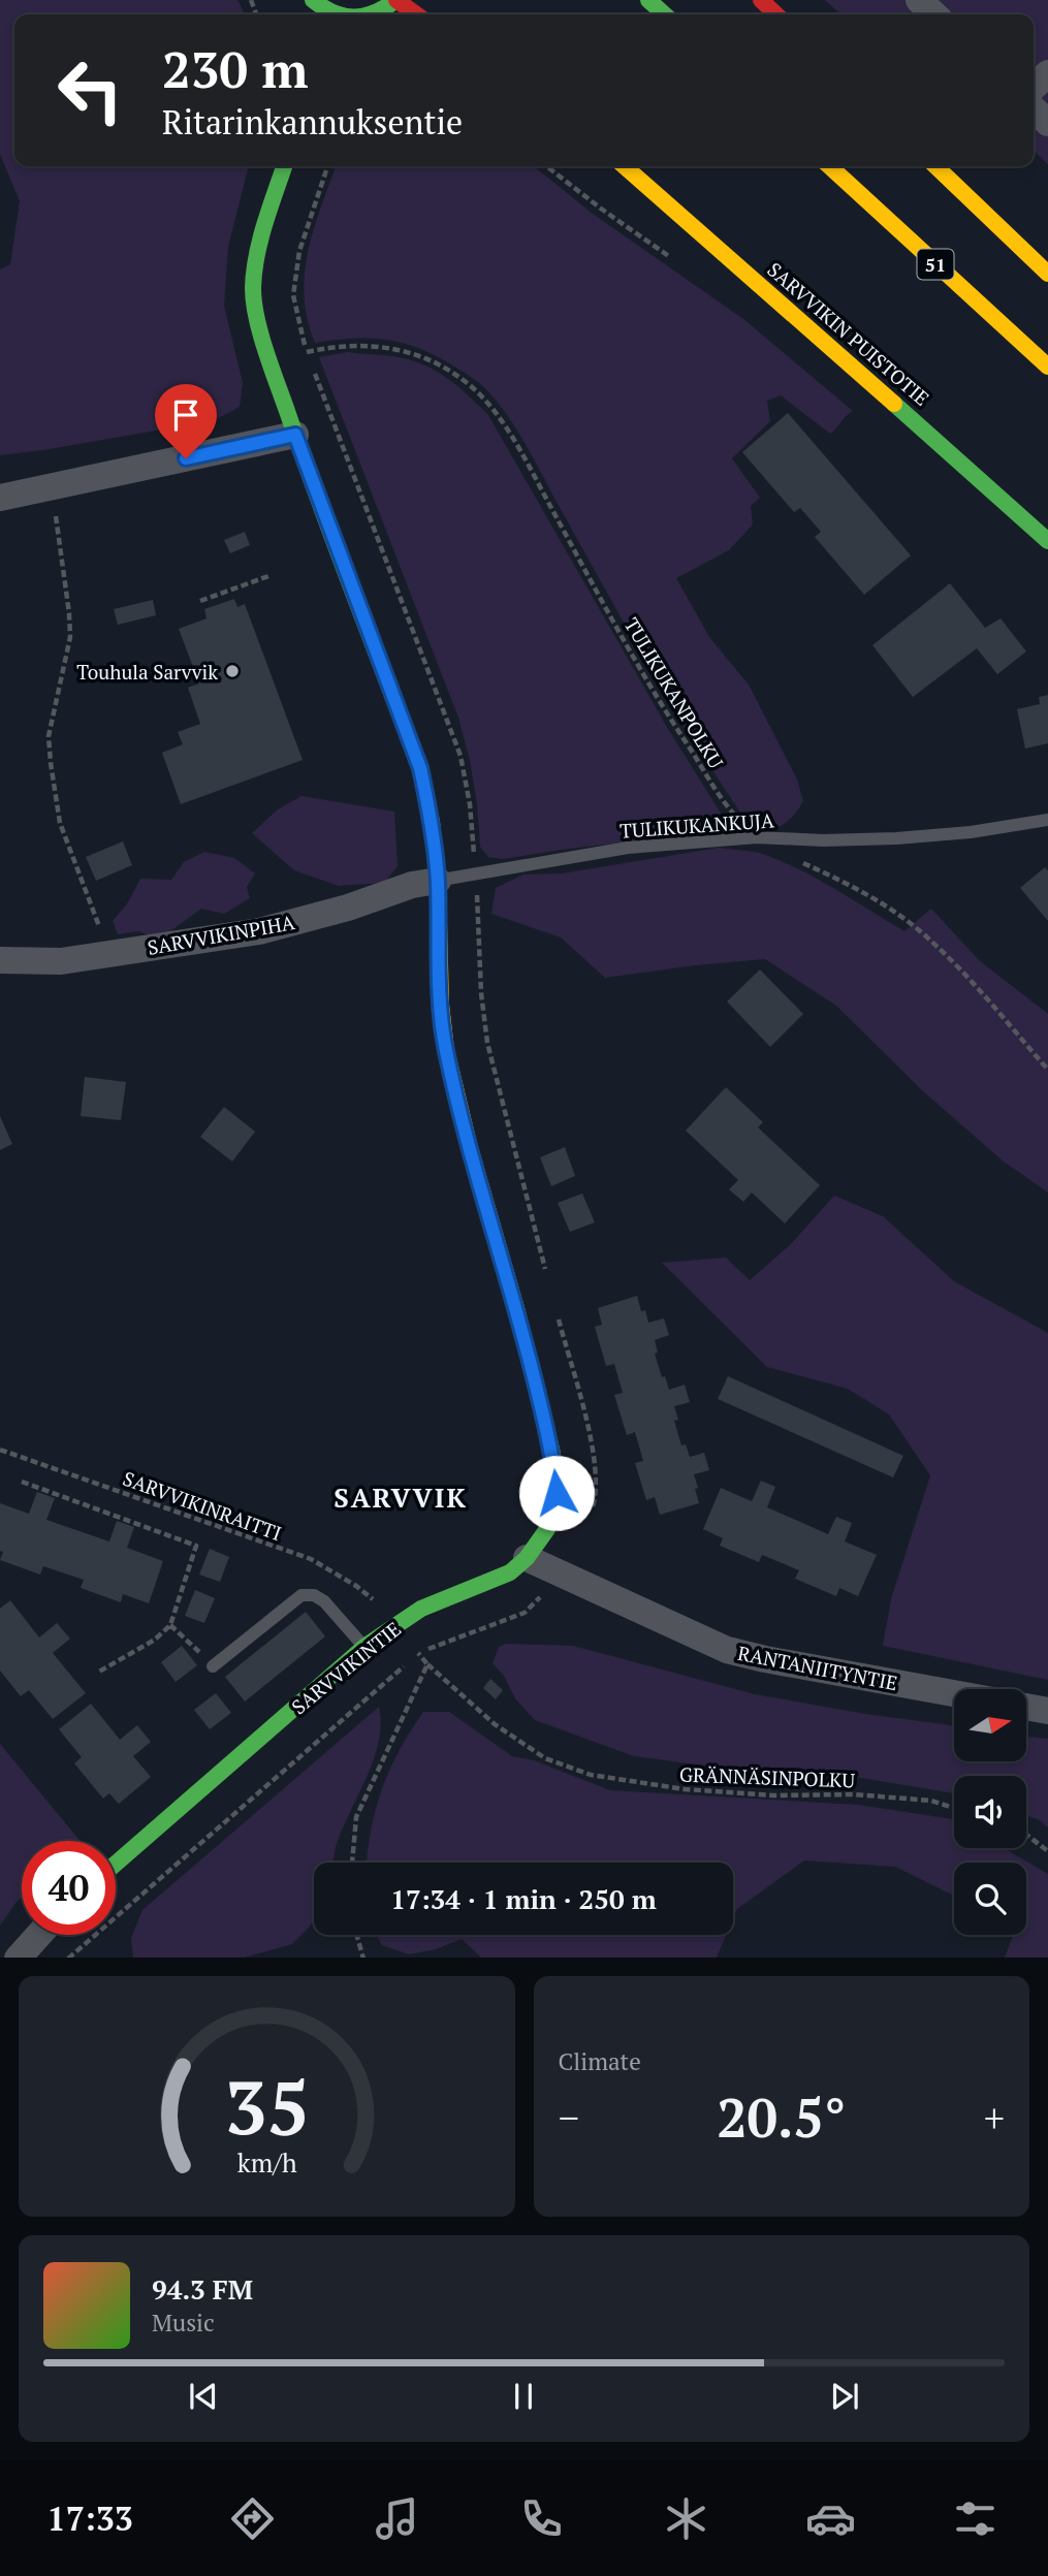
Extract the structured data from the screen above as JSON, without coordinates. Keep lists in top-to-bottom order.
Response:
{
  "streets": {
    "main road": ["51", "SARVVIKIN PUISTOTIE", "SARVVIKINTIE"],
    "street": ["SARVVIKINPIHA", "RANTANIITYNTIE"],
    "lane": ["TULIKUKANKUJA"],
    "path": ["TULIKUKANPOLKU", "SARVVIKINRAITTI", "GRÄNNÄSINPOLKU"]
  },
  "crossings": [
    ["TULIKUKANPOLKU", "TULIKUKANKUJA"],
    ["TULIKUKANKUJA", "SARVVIKINPIHA"],
    ["TULIKUKANKUJA", "SARVVIKINTIE"],
    ["SARVVIKINPIHA", "SARVVIKINTIE"],
    ["SARVVIKINTIE", "RANTANIITYNTIE"]
  ],
  "districts": ["SARVVIK"],
  "places": ["Touhula Sarvvik"],
  "north": "right",
  "page": {
    "turn": ["230 m", "Ritarinkannuksentie"],
    "limit": "40",
    "trip": "17:34 · 1 min · 250 m",
    "tile": "Climate",
    "heat": ["−", "20.5°", "+"],
    "song": ["94.3 FM", "Music"],
    "tabs": "17:33",
    "gauge": ["35", "km/h"]
  }
}
